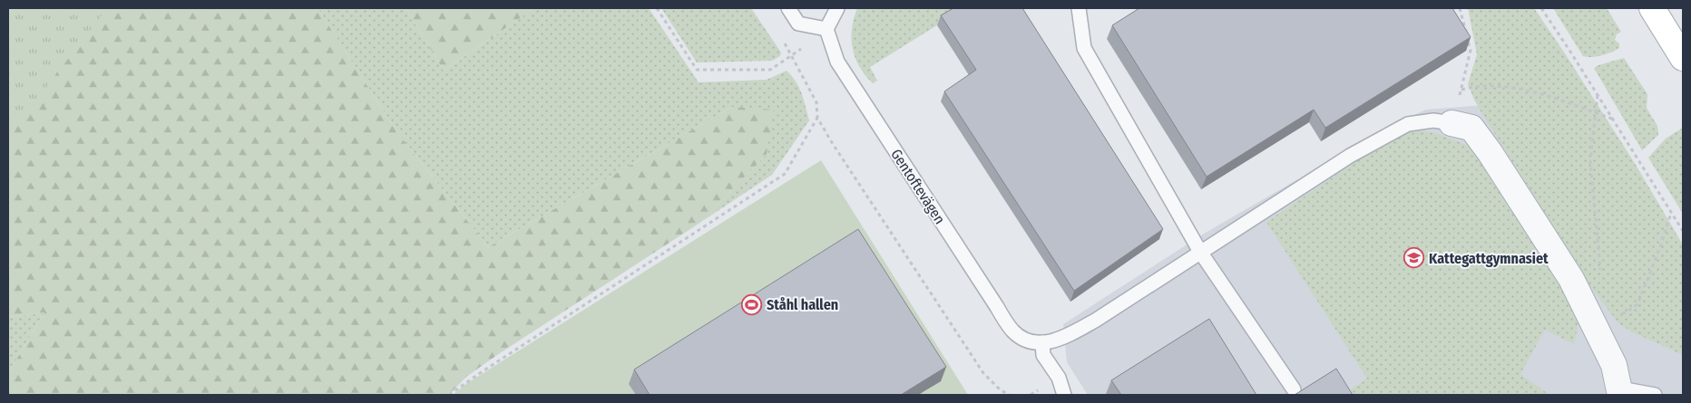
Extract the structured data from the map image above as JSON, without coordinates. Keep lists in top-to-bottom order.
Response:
{
  "streets": {
    "lane": ["Gentoftevägen"]
  },
  "places": {
    "school or university": ["Kattegattgymnasiet"],
    "sports": ["Ståhl hallen"]
  }
}
